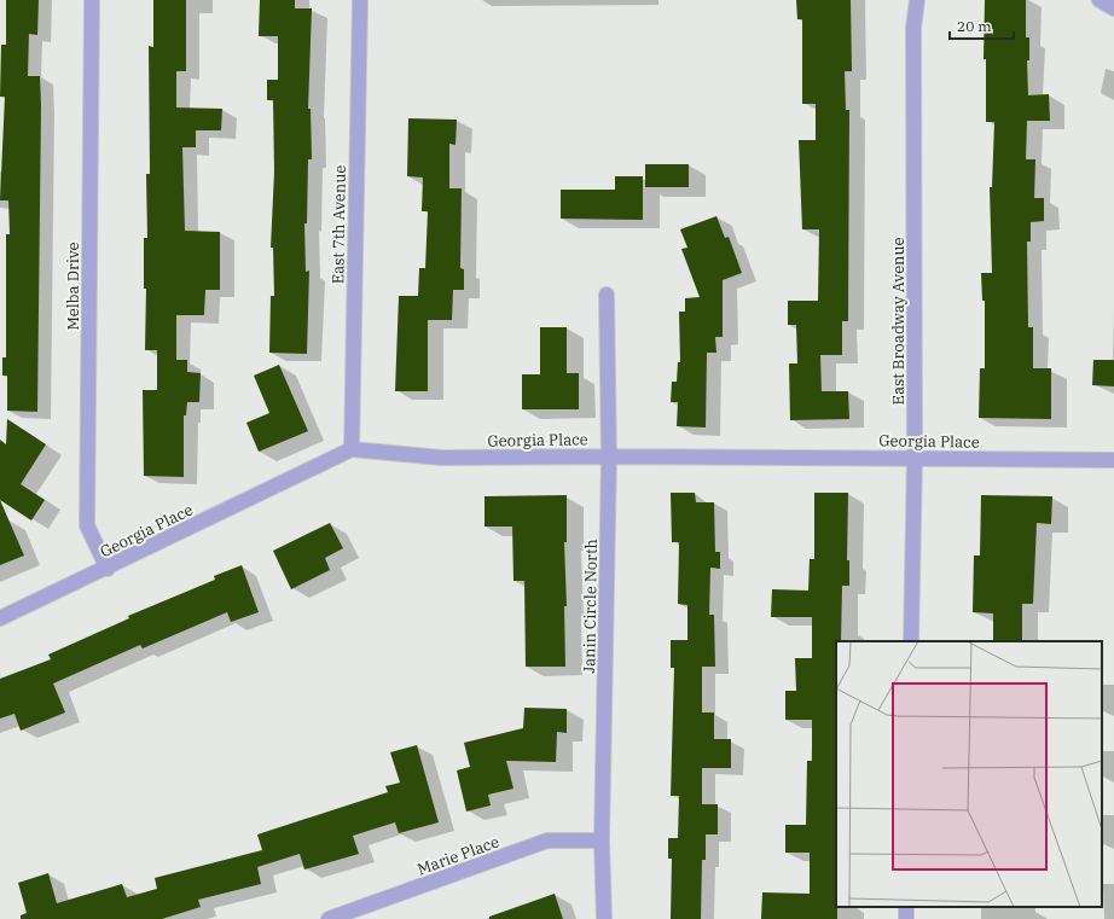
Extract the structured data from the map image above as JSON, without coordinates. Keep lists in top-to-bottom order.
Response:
{
  "streets": {
    "street": [
      "East 7th Avenue",
      "Melba Drive",
      "East Broadway Avenue",
      "Georgia Place",
      "Janin Circle North",
      "Marie Place"
    ]
  },
  "crossings": [
    ["East 7th Avenue", "Georgia Place"],
    ["Melba Drive", "Georgia Place"],
    ["East Broadway Avenue", "Georgia Place"],
    ["Georgia Place", "Janin Circle North"],
    ["Janin Circle North", "Marie Place"]
  ],
  "scale_bar": "20 m"
}
